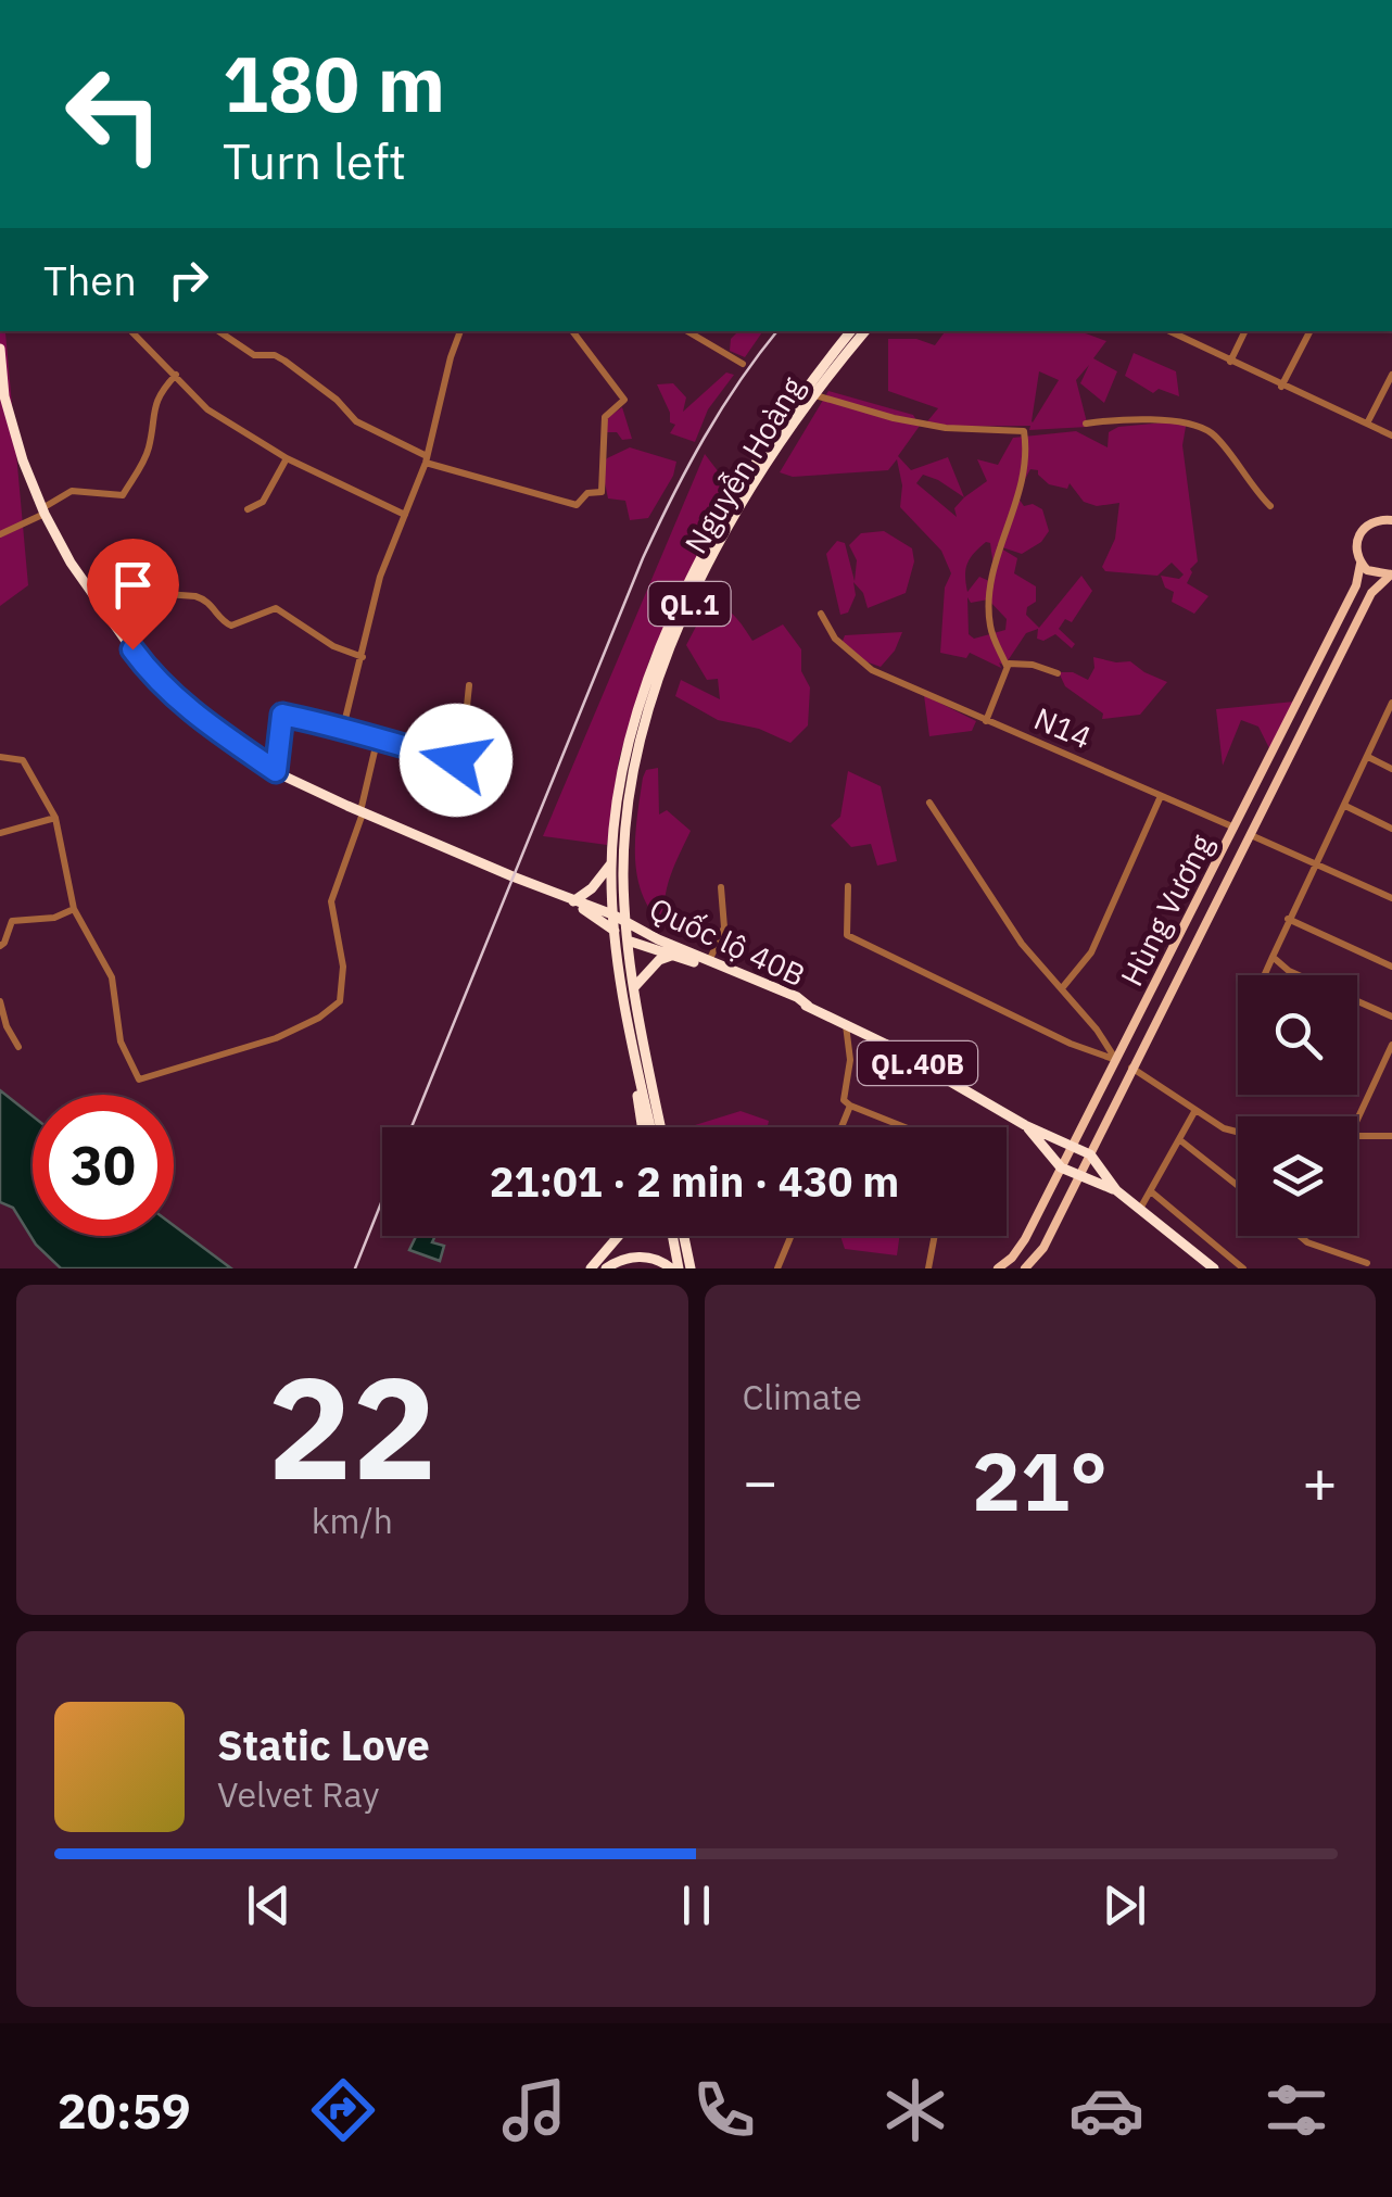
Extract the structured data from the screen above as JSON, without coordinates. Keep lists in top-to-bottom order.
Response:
{
  "streets": {
    "highway": [
      "Nguyễn Hoàng",
      "QL.1",
      "Quốc lộ 40B",
      "QL.40B"
    ],
    "main road": ["Hùng Vương"],
    "street": ["N14"]
  },
  "crossings": [
    ["Nguyễn Hoàng", "Quốc lộ 40B"],
    ["N14", "Hùng Vương"]
  ],
  "page": {
    "turn": ["180 m", "Turn left"],
    "then": "Then",
    "limit": "30",
    "trip": "21:01 · 2 min · 430 m",
    "tile": [
      ["22", "km/h"],
      "Climate"
    ],
    "heat": ["−", "21°", "+"],
    "song": ["Static Love", "Velvet Ray"],
    "tabs": "20:59"
  }
}
